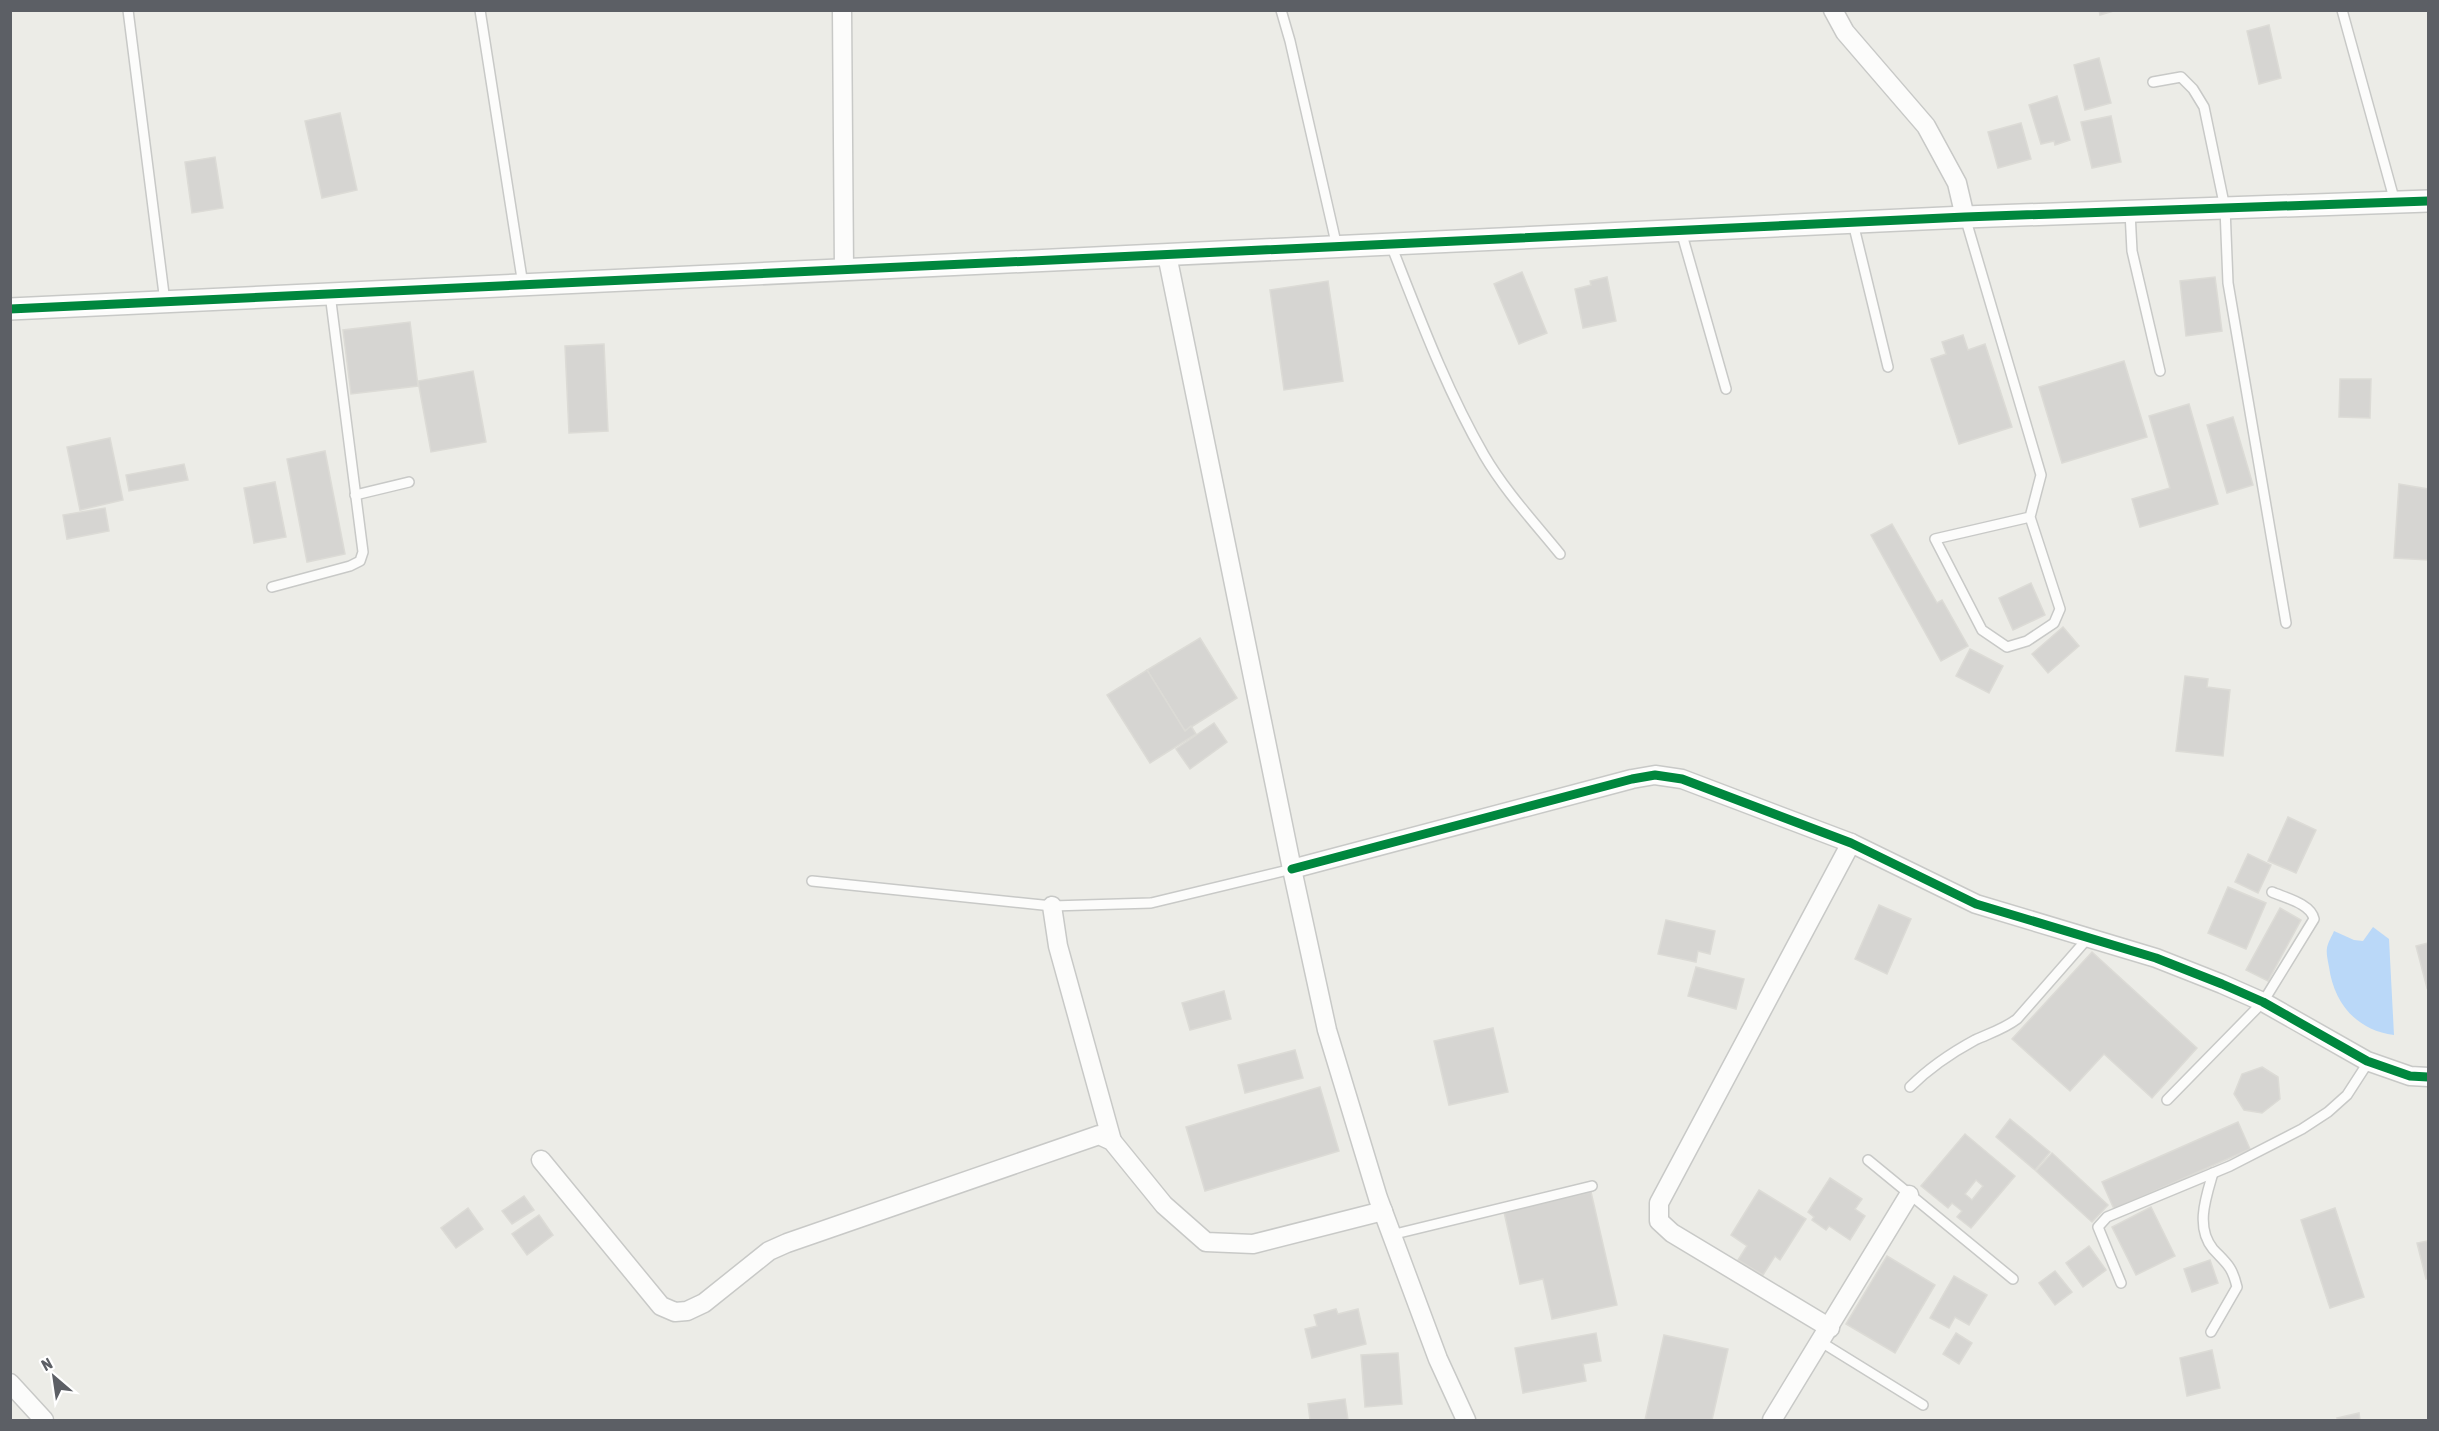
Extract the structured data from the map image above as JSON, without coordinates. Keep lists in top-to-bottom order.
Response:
{
  "north": "top left"
}
